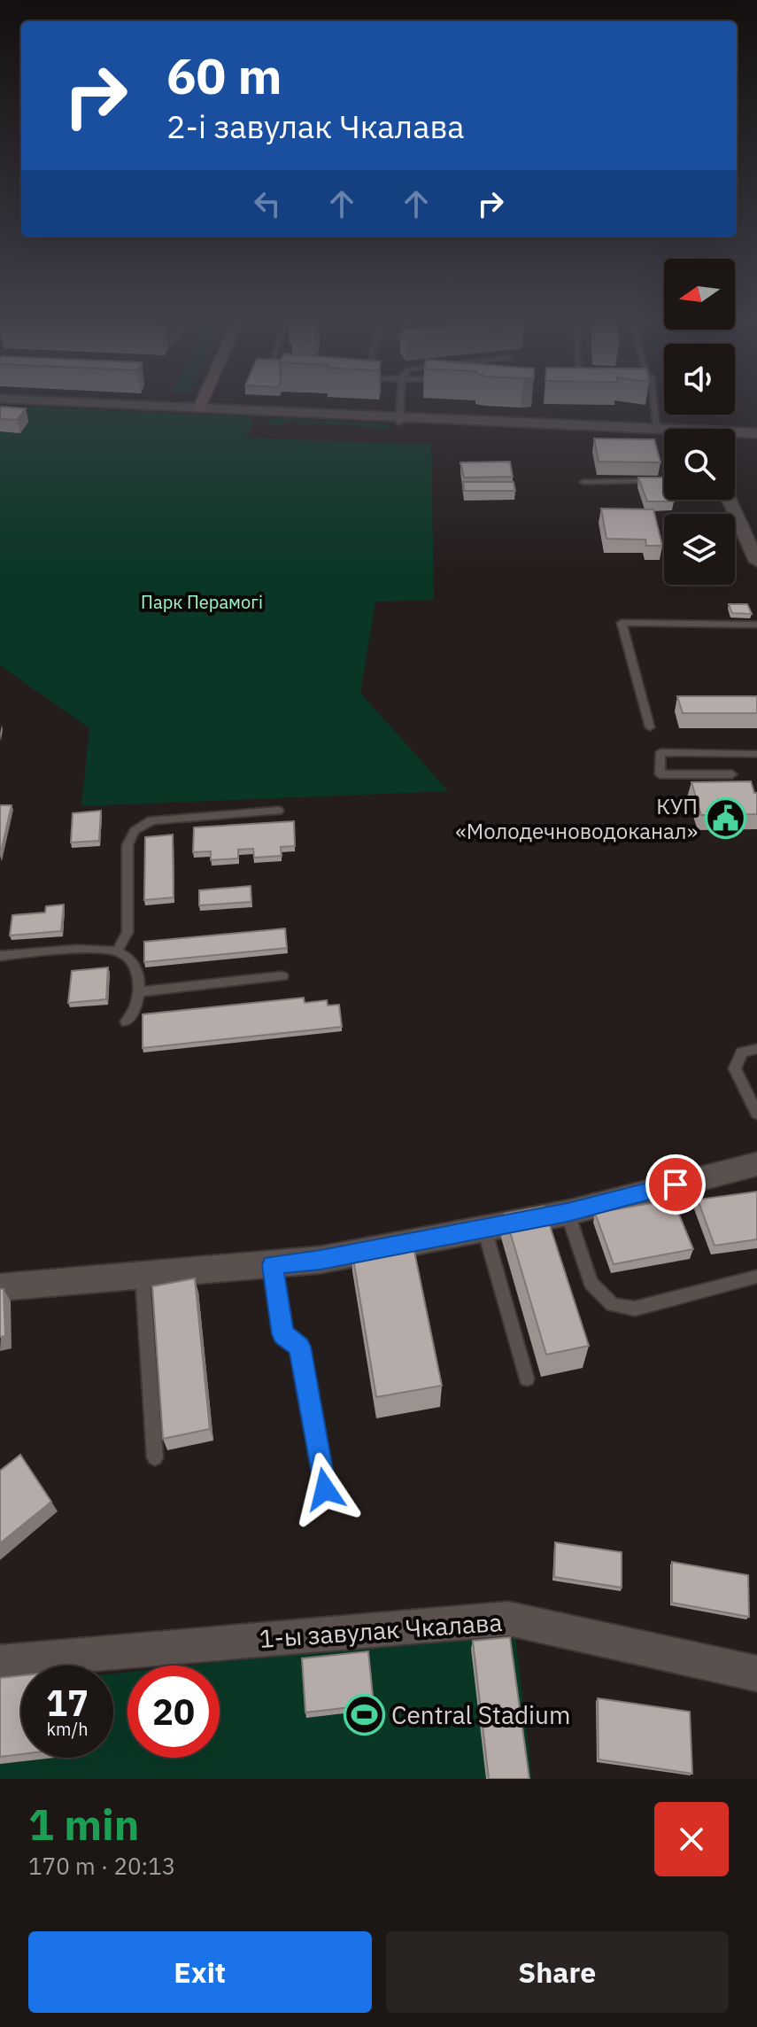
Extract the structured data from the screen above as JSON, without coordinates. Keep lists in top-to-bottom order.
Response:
{
  "streets": {
    "street": ["1-ы завулак Чкалава"]
  },
  "parks": ["Парк Перамогі"],
  "places": {
    "public building": ["КУП «Молодечноводоканал»"],
    "sports": ["Central Stadium"]
  },
  "north": "left",
  "page": {
    "turn": ["60 m", "2-і завулак Чкалава"],
    "speed": "17 km/h",
    "limit": "20",
    "heading": ["1 min", "170 m · 20:13"],
    "buttons": ["Exit", "Share"]
  }
}
